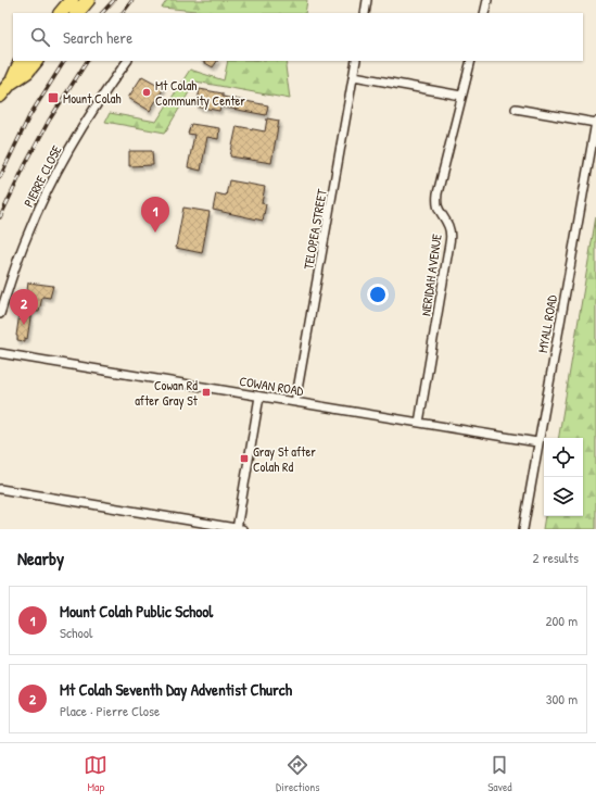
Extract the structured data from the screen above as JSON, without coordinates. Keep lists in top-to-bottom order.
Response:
{
  "streets": {
    "street": [
      "PIERRE CLOSE",
      "TELOPEA STREET",
      "NERIDAH AVENUE",
      "MYALL ROAD",
      "COWAN ROAD"
    ]
  },
  "crossings": [
    ["TELOPEA STREET", "COWAN ROAD"],
    ["NERIDAH AVENUE", "COWAN ROAD"],
    ["MYALL ROAD", "COWAN ROAD"]
  ],
  "places": {
    "other": ["Mt Colah Community Center"],
    "transit": ["Mount Colah", "Cowan Rd after Gray St", "Gray St after Colah Rd"]
  },
  "page": {
    "search": "Search here",
    "pins": ["1", "2"],
    "heading": ["Nearby", "2 results"],
    "list": [
      {
        "mark": "1",
        "name": "Mount Colah Public School",
        "note": "School",
        "value": "200 m"
      },
      {
        "mark": "2",
        "name": "Mt Colah Seventh Day Adventist Church",
        "note": "Place · Pierre Close",
        "value": "300 m"
      }
    ],
    "nav": ["Map", "Directions", "Saved"]
  }
}
